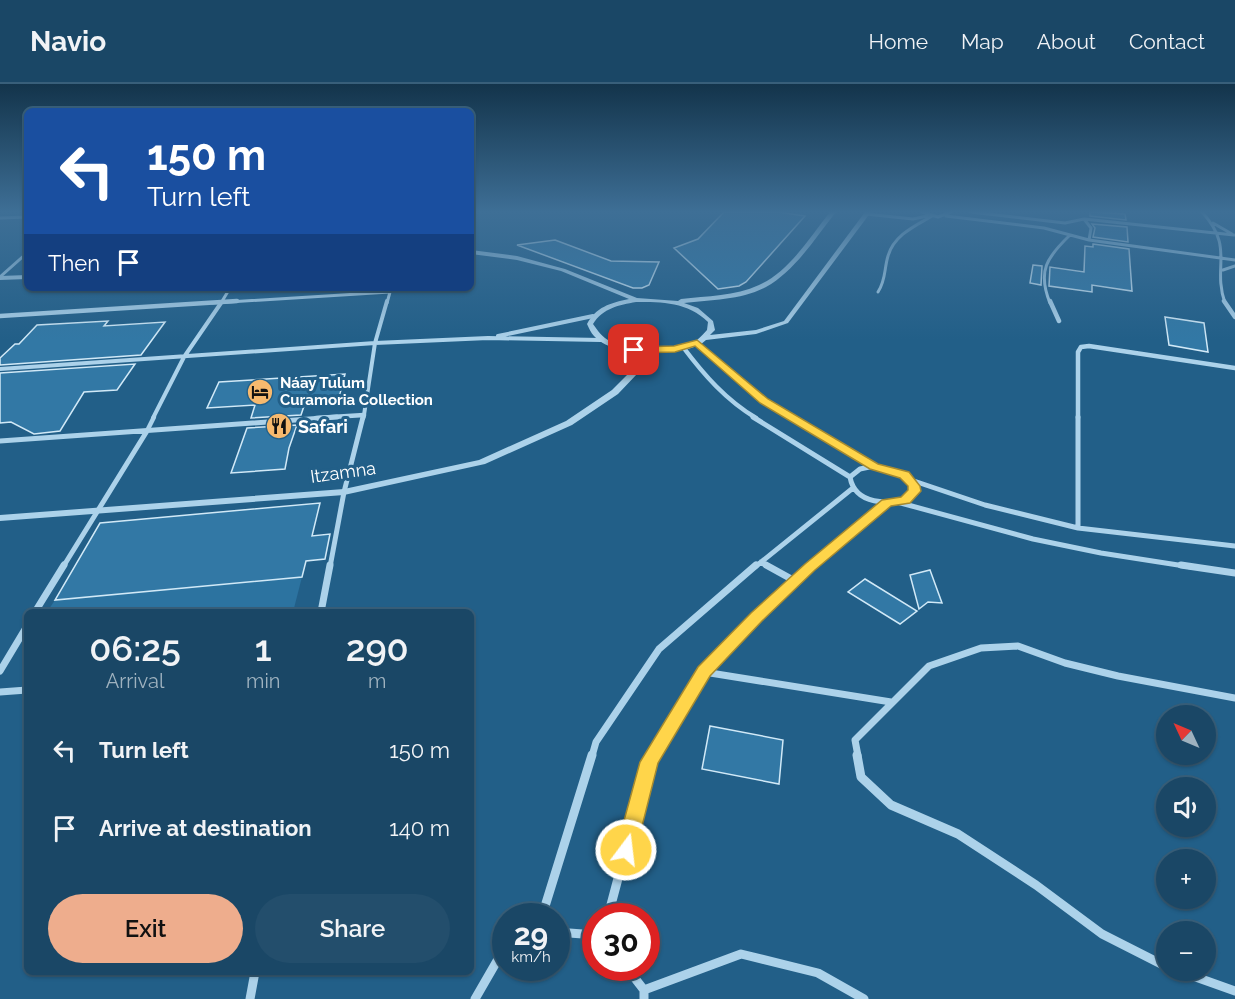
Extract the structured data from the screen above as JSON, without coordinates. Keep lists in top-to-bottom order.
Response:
{
  "streets": {
    "street": ["Itzamna"]
  },
  "places": {
    "hotel": ["Náay Tulum Curamoria Collection"],
    "restaurant": ["Safari"]
  },
  "north": "top left",
  "page": {
    "header": "Navio",
    "nav": [
      "Home",
      "Map",
      "About",
      "Contact"
    ],
    "turn": ["150 m", "Turn left"],
    "then": "Then",
    "eta": [
      "06:25",
      "Arrival",
      "1",
      "min",
      "290",
      "m"
    ],
    "map_buttons": ["+", "−"],
    "list": [
      {
        "name": "Turn left",
        "value": "150 m"
      },
      {
        "name": "Arrive at destination",
        "value": "140 m"
      }
    ],
    "buttons": ["Exit", "Share"],
    "speed": "29 km/h",
    "limit": "30"
  }
}
